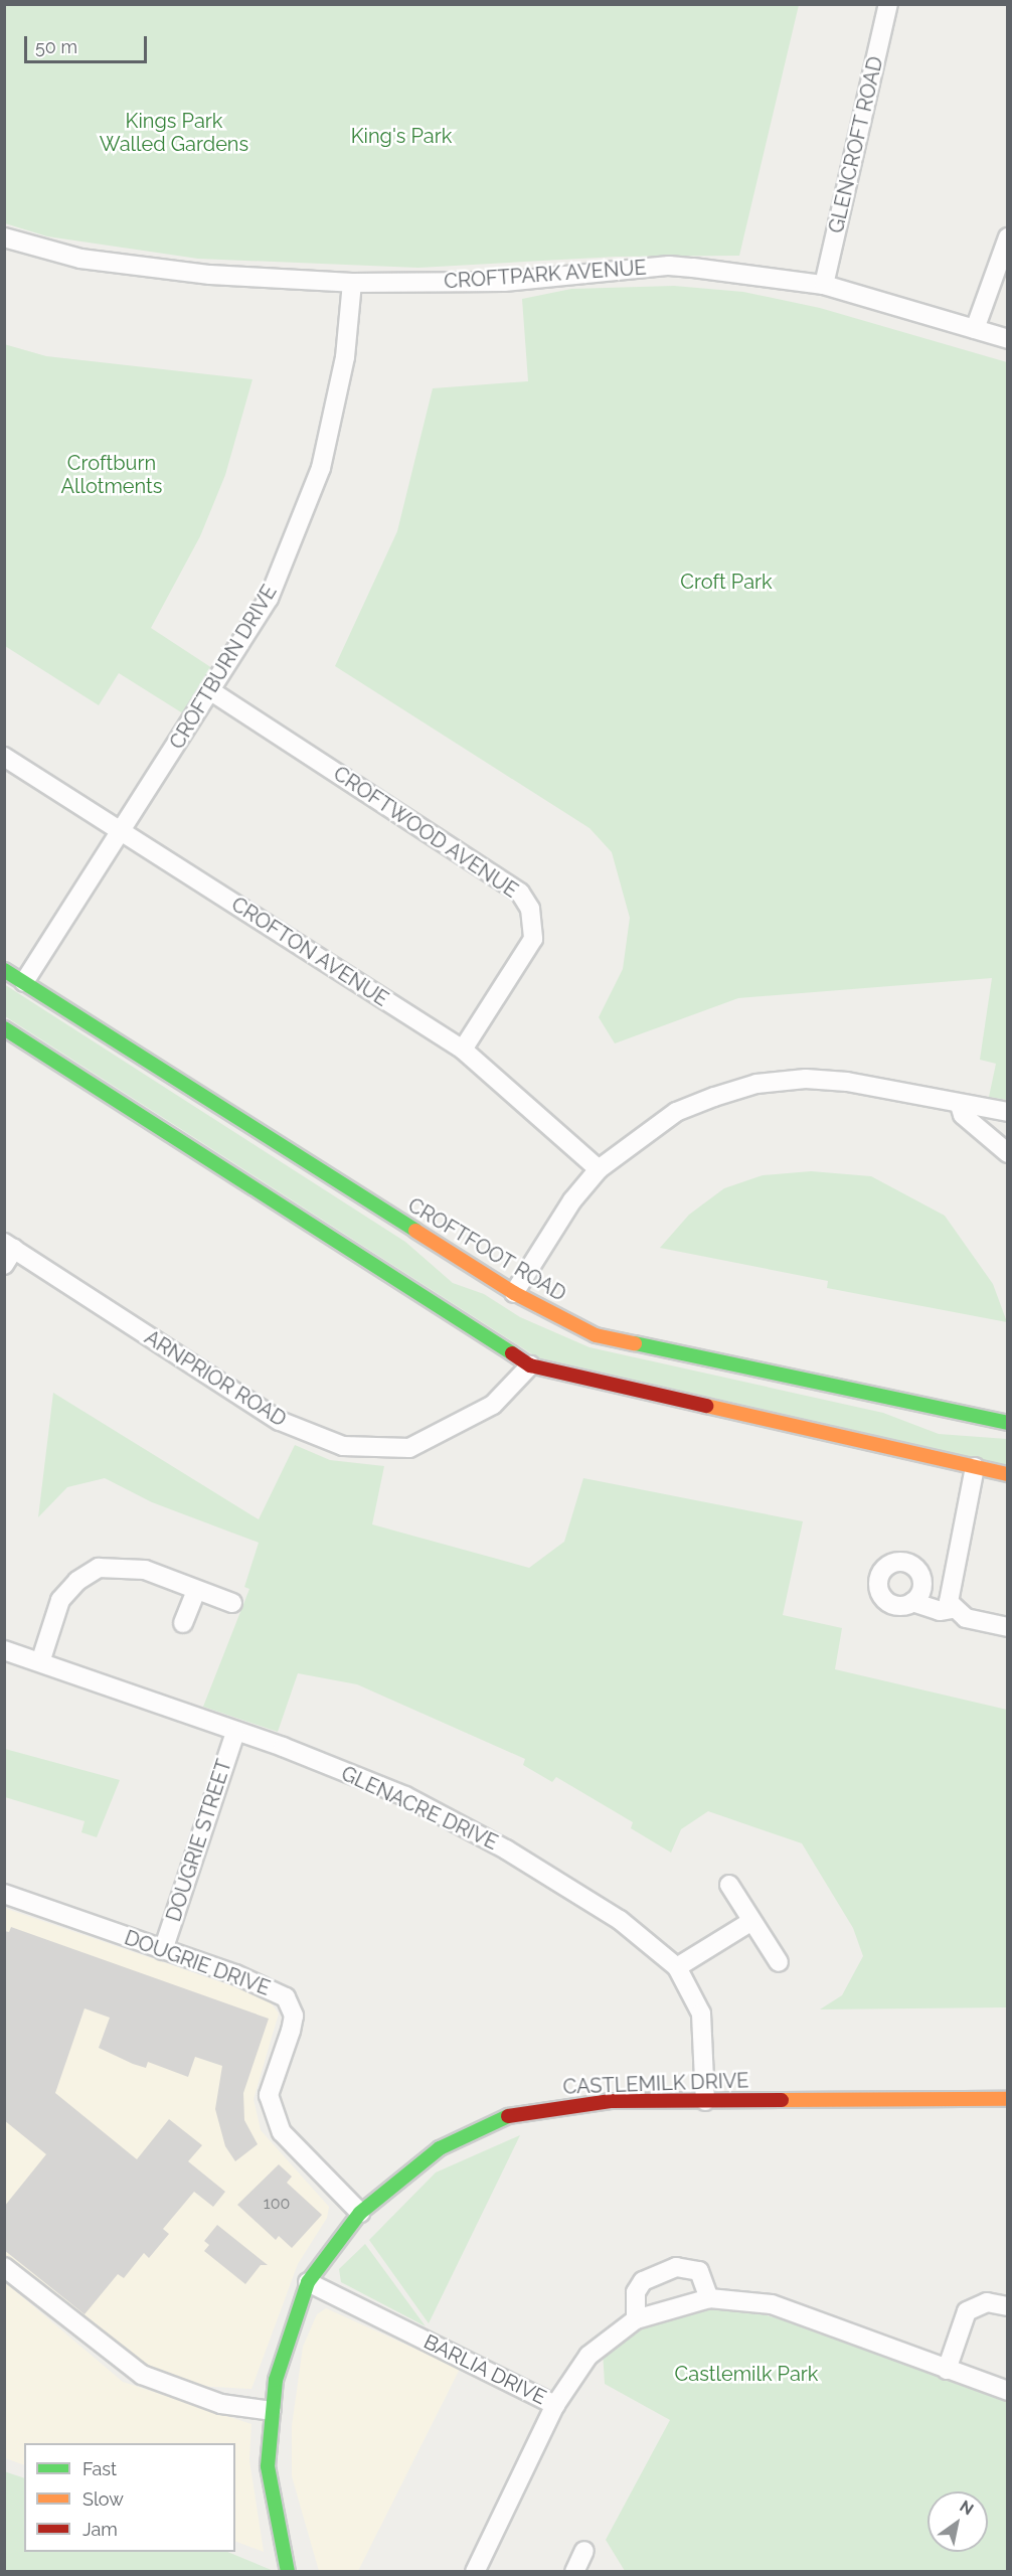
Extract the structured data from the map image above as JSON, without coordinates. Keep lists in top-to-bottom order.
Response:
{
  "streets": {
    "street": [
      "GLENCROFT ROAD",
      "CROFTPARK AVENUE",
      "CROFTBURN DRIVE",
      "CROFTWOOD AVENUE",
      "CROFTON AVENUE",
      "CROFTFOOT ROAD",
      "ARNPRIOR ROAD",
      "GLENACRE DRIVE",
      "DOUGRIE STREET",
      "DOUGRIE DRIVE",
      "CASTLEMILK DRIVE",
      "BARLIA DRIVE"
    ]
  },
  "crossings": [
    ["GLENCROFT ROAD", "CROFTPARK AVENUE"],
    ["CROFTPARK AVENUE", "CROFTBURN DRIVE"],
    ["CROFTBURN DRIVE", "CROFTWOOD AVENUE"],
    ["CROFTBURN DRIVE", "CROFTON AVENUE"],
    ["CROFTBURN DRIVE", "CROFTFOOT ROAD"],
    ["CROFTWOOD AVENUE", "CROFTON AVENUE"],
    ["GLENACRE DRIVE", "DOUGRIE STREET"],
    ["GLENACRE DRIVE", "CASTLEMILK DRIVE"],
    ["DOUGRIE STREET", "DOUGRIE DRIVE"],
    ["DOUGRIE DRIVE", "CASTLEMILK DRIVE"],
    ["CASTLEMILK DRIVE", "BARLIA DRIVE"]
  ],
  "parks": [
    "Kings Park Walled Gardens",
    "King's Park",
    "Croftburn Allotments",
    "Croft Park",
    "Castlemilk Park"
  ],
  "house_numbers": ["100"],
  "legend": ["Fast", "Slow", "Jam"],
  "scale_bar": "50 m",
  "north": "top right"
}
